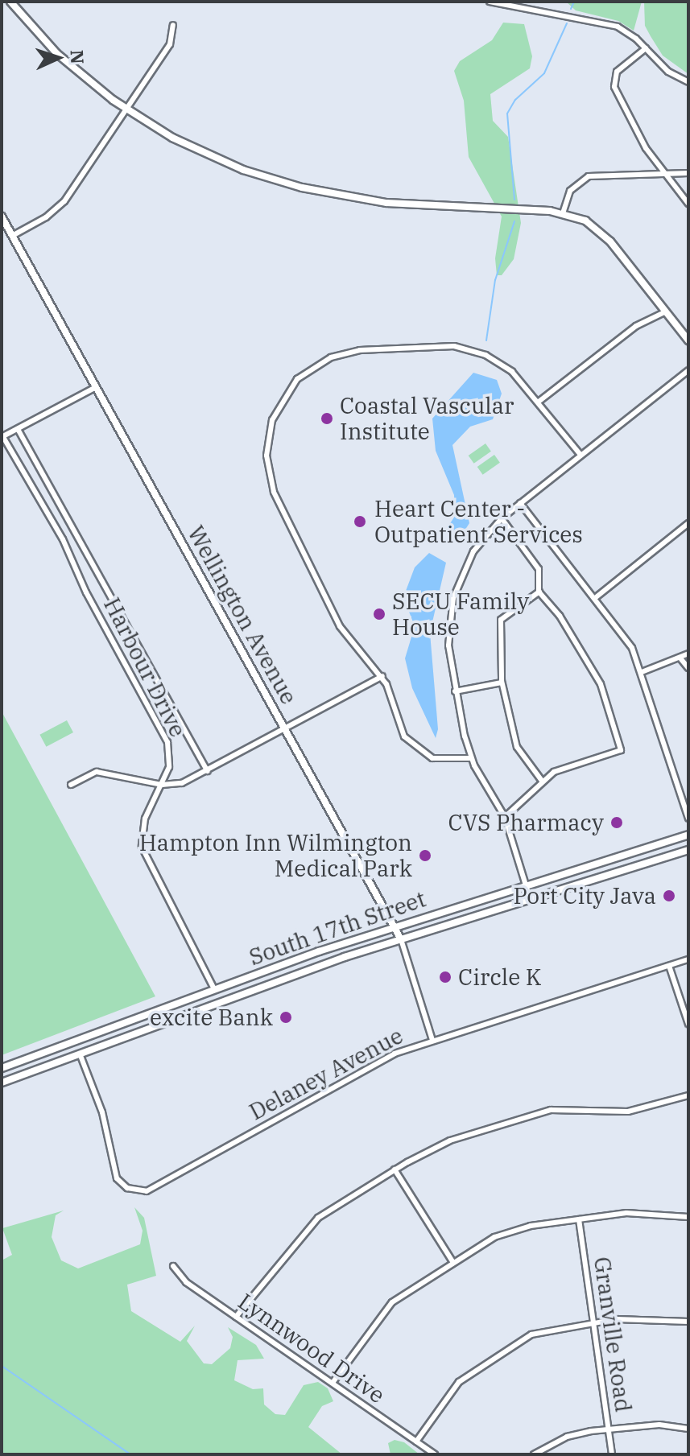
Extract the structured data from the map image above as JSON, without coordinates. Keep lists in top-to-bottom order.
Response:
{
  "streets": {
    "street": [
      "Wellington Avenue",
      "Harbour Drive",
      "South 17th Street",
      "Delaney Avenue",
      "Granville Road",
      "Lynnwood Drive"
    ]
  },
  "crossings": [
    ["Wellington Avenue", "South 17th Street"],
    ["Wellington Avenue", "Delaney Avenue"],
    ["Harbour Drive", "South 17th Street"],
    ["South 17th Street", "Delaney Avenue"]
  ],
  "places": [
    "Coastal Vascular Institute",
    "Heart Center - Outpatient Services",
    "SECU Family House",
    "CVS Pharmacy",
    "Hampton Inn Wilmington Medical Park",
    "Port City Java",
    "Circle K",
    "excite Bank"
  ],
  "north": "right"
}
